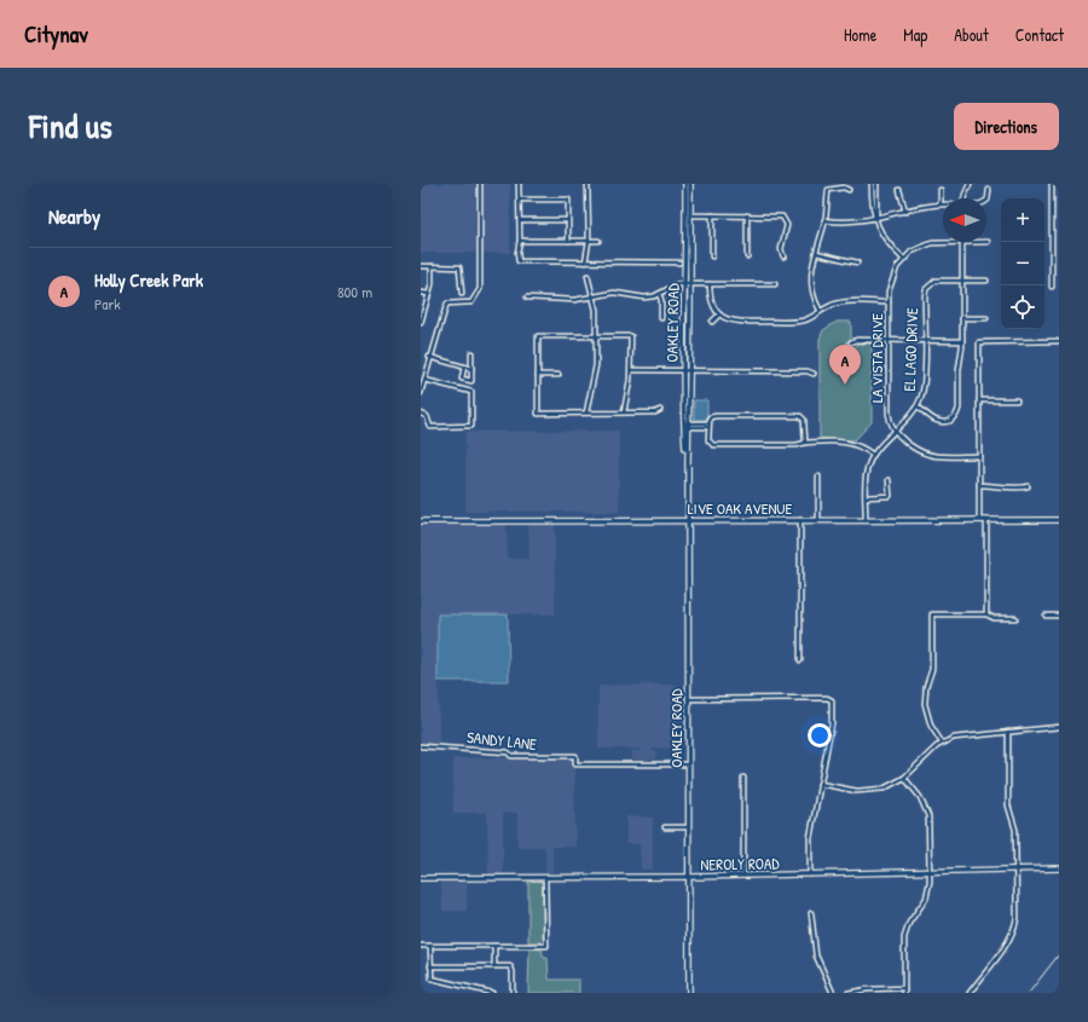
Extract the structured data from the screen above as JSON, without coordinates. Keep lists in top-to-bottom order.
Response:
{
  "streets": {
    "street": [
      "OAKLEY ROAD",
      "EL LAGO DRIVE",
      "LA VISTA DRIVE",
      "LIVE OAK AVENUE",
      "SANDY LANE",
      "NEROLY ROAD"
    ]
  },
  "crossings": [
    ["OAKLEY ROAD", "LIVE OAK AVENUE"],
    ["OAKLEY ROAD", "SANDY LANE"],
    ["OAKLEY ROAD", "NEROLY ROAD"],
    ["EL LAGO DRIVE", "LA VISTA DRIVE"],
    ["EL LAGO DRIVE", "LIVE OAK AVENUE"]
  ],
  "north": "left",
  "page": {
    "header": "Citynav",
    "nav": [
      "Home",
      "Map",
      "About",
      "Contact"
    ],
    "title": "Find us",
    "buttons": "Directions",
    "heading": "Nearby",
    "map_buttons": ["+", "−"],
    "list": [
      {
        "mark": "A",
        "name": "Holly Creek Park",
        "note": "Park",
        "value": "800 m"
      }
    ],
    "pins": "A"
  }
}
